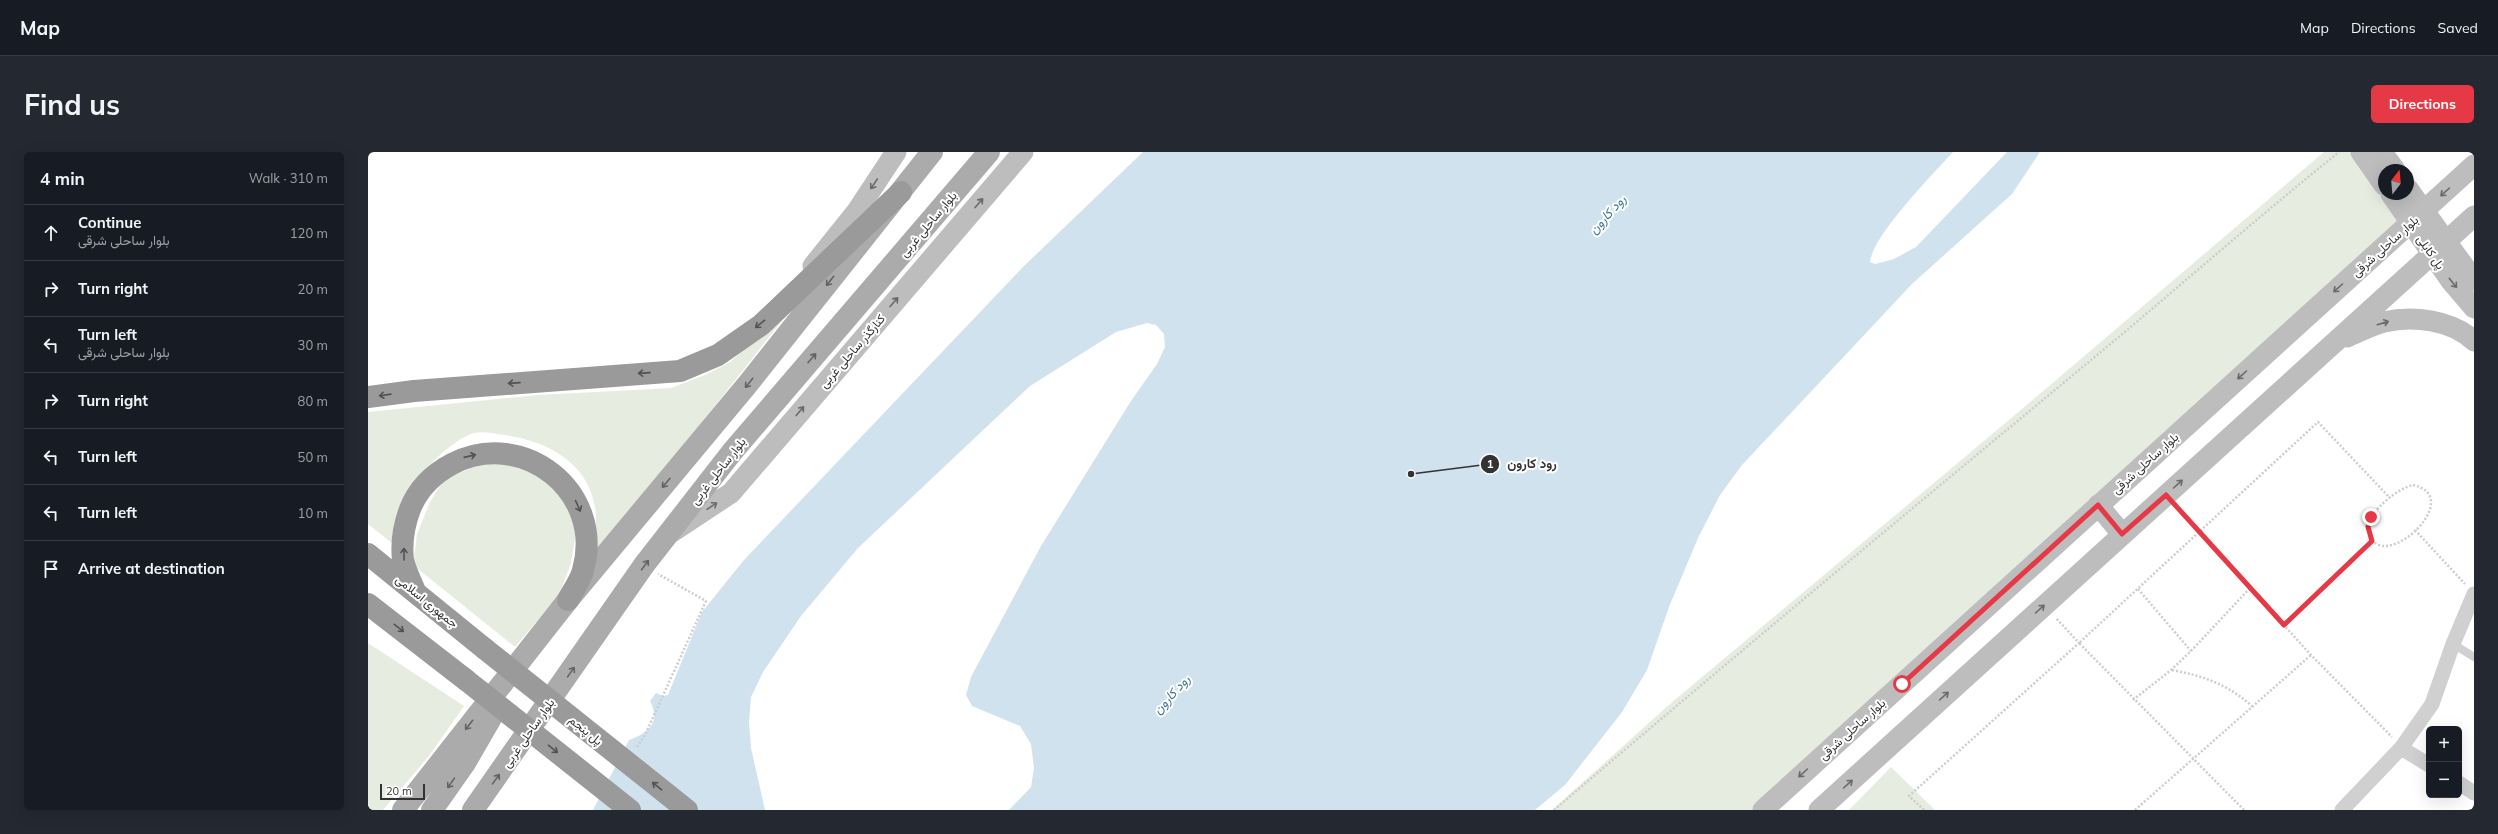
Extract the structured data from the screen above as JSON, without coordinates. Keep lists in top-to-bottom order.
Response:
{
  "streets": {
    "highway": ["جمهوری اسلامی", "پل پنجم"],
    "main road": [
      "بلوار ساحلی غربی",
      "بلوار ساحلی شرقی",
      "پل کابلی",
      "کنارگذر ساحلی غربی"
    ]
  },
  "crossings": [
    ["بلوار ساحلی غربی", "کنارگذر ساحلی غربی"],
    ["جمهوری اسلامی", "پل پنجم"]
  ],
  "water": ["رود کارون"],
  "places": ["رود کارون"],
  "scale_bar": "20 m",
  "north": "top",
  "page": {
    "header": "Map",
    "nav": ["Map", "Directions", "Saved"],
    "buttons": "Directions",
    "title": "Find us",
    "heading": ["4 min", "Walk · 310 m"],
    "list": [
      ["Continue", "بلوار ساحلی شرقی", "120 m"],
      ["Turn right", "20 m"],
      ["Turn left", "بلوار ساحلی شرقی", "30 m"],
      ["Turn right", "80 m"],
      ["Turn left", "50 m"],
      ["Turn left", "10 m"],
      "Arrive at destination"
    ],
    "map_buttons": ["+", "−"],
    "scale": "20 m"
  }
}
